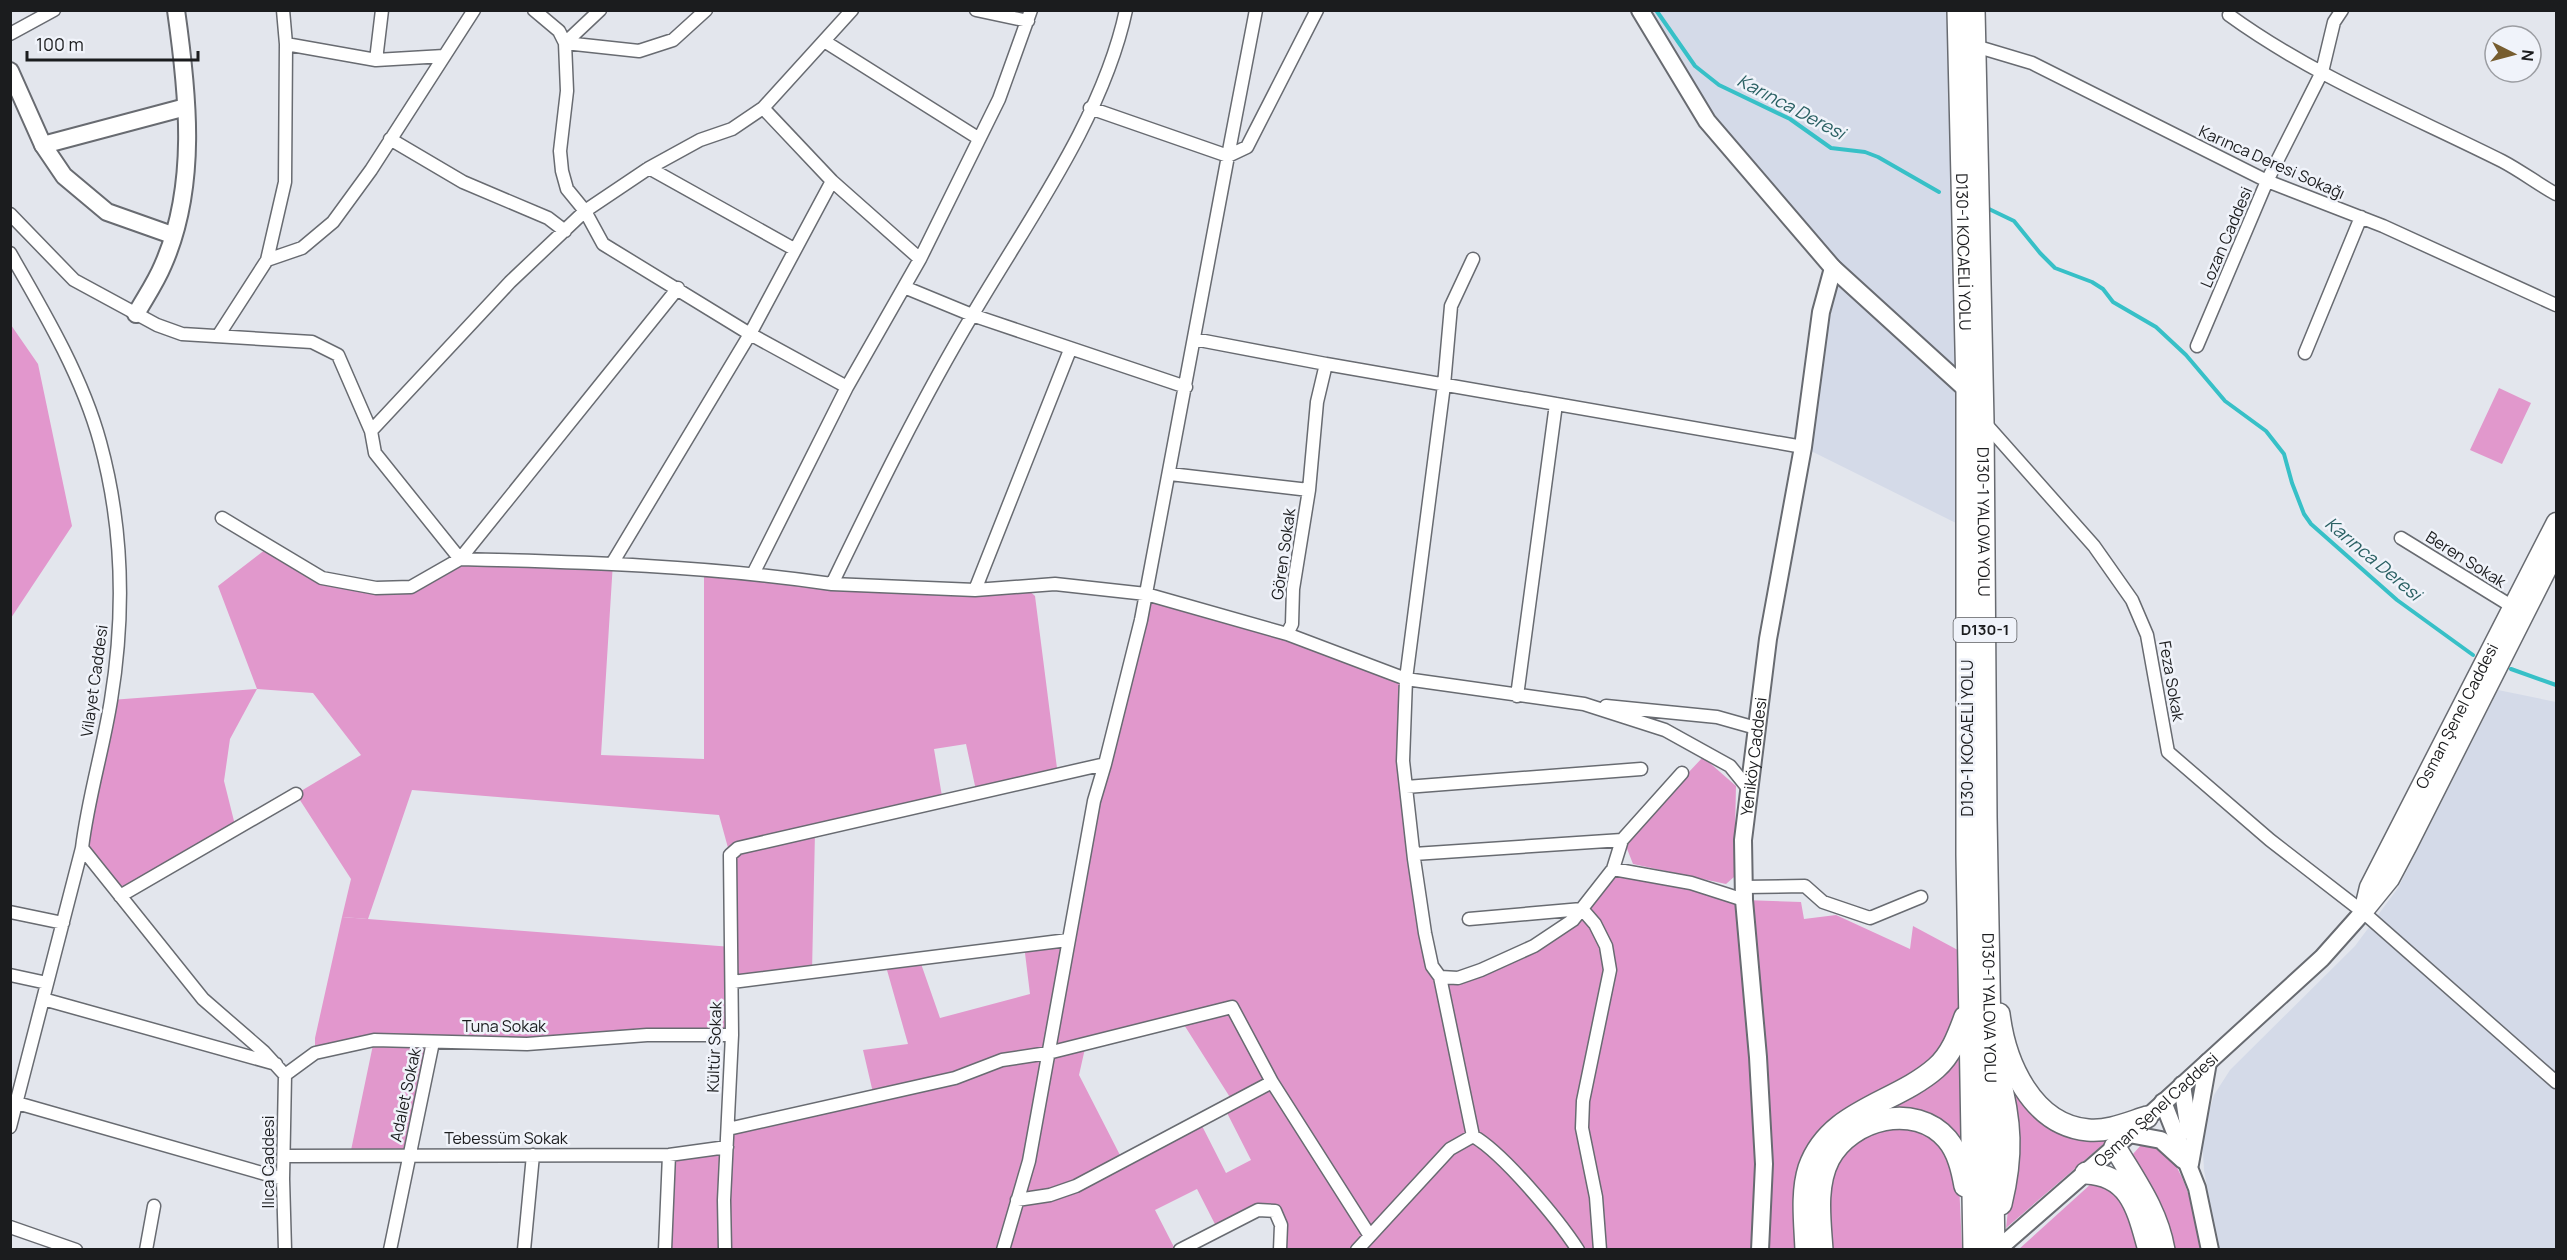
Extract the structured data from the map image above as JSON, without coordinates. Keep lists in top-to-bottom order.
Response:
{
  "streets": {
    "highway": ["D130-1 KOCAELİ YOLU", "D130-1 YALOVA YOLU", "D130-1"],
    "main road": ["Osman Şenel Caddesi"],
    "street": [
      "Karınca Deresi Sokağı",
      "Lozan Caddesi",
      "Gören Sokak",
      "Beren Sokak",
      "Vilayet Caddesi",
      "Feza Sokak",
      "Yeniköy Caddesi",
      "Tuna Sokak",
      "Kültür Sokak",
      "Adalet Sokak",
      "Tebessüm Sokak",
      "Ilıca Caddesi"
    ]
  },
  "crossings": [
    ["Karınca Deresi Sokağı", "Lozan Caddesi"],
    ["Karınca Deresi Sokağı", "D130-1 YALOVA YOLU"],
    ["D130-1 KOCAELİ YOLU", "D130-1 YALOVA YOLU"],
    ["D130-1 KOCAELİ YOLU", "D130-1"],
    ["D130-1 YALOVA YOLU", "D130-1"],
    ["D130-1 YALOVA YOLU", "Feza Sokak"],
    ["Beren Sokak", "Osman Şenel Caddesi"],
    ["D130-1", "Osman Şenel Caddesi"],
    ["Feza Sokak", "Osman Şenel Caddesi"],
    ["Tuna Sokak", "Kültür Sokak"],
    ["Tuna Sokak", "Adalet Sokak"],
    ["Tuna Sokak", "Ilıca Caddesi"],
    ["Kültür Sokak", "Tebessüm Sokak"],
    ["Adalet Sokak", "Tebessüm Sokak"],
    ["Tebessüm Sokak", "Ilıca Caddesi"]
  ],
  "water": ["Karınca Deresi"],
  "scale_bar": "100 m",
  "north": "right"
}
